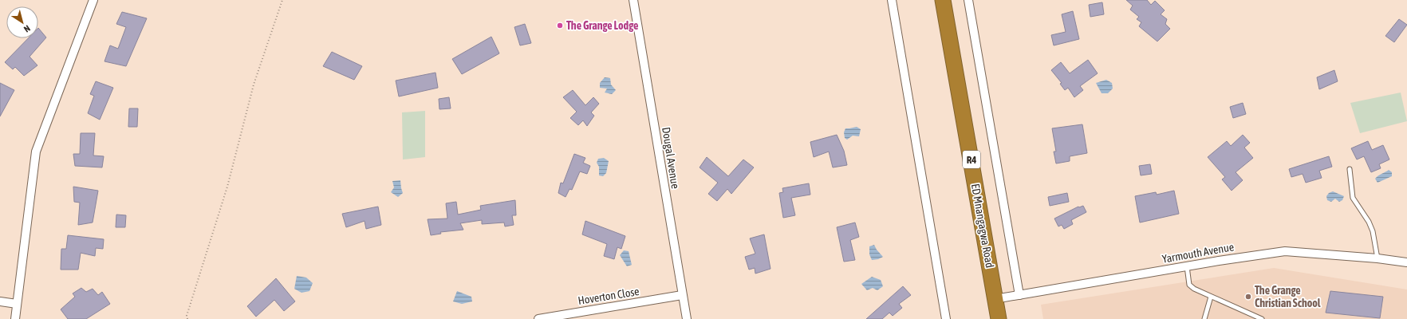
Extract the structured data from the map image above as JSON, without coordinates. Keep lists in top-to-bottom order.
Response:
{
  "streets": {
    "highway": ["R4", "ED Mnangagwa Road"],
    "street": ["Dougal Avenue", "Yarmouth Avenue", "Hoverton Close"]
  },
  "crossings": [
    ["Dougal Avenue", "Hoverton Close"],
    ["ED Mnangagwa Road", "Yarmouth Avenue"]
  ],
  "places": ["The Grange Lodge", "The Grange Christian School"],
  "north": "bottom right"
}
